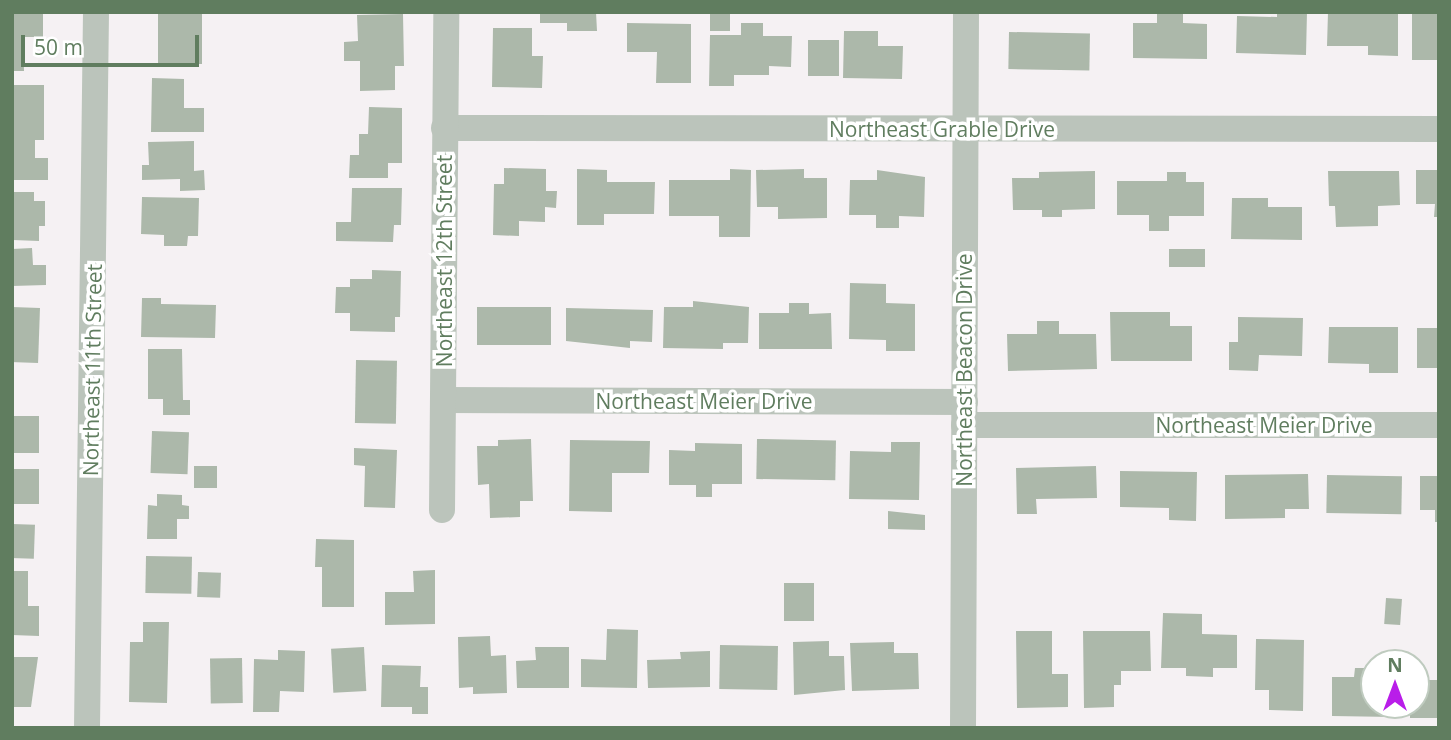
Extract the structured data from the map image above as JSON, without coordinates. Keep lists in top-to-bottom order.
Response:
{
  "streets": {
    "street": [
      "Northeast Grable Drive",
      "Northeast 12th Street",
      "Northeast 11th Street",
      "Northeast Beacon Drive",
      "Northeast Meier Drive"
    ]
  },
  "crossings": [
    ["Northeast Grable Drive", "Northeast 12th Street"],
    ["Northeast Grable Drive", "Northeast Beacon Drive"],
    ["Northeast 12th Street", "Northeast Meier Drive"],
    ["Northeast Beacon Drive", "Northeast Meier Drive"]
  ],
  "scale_bar": "50 m",
  "north": "top"
}
